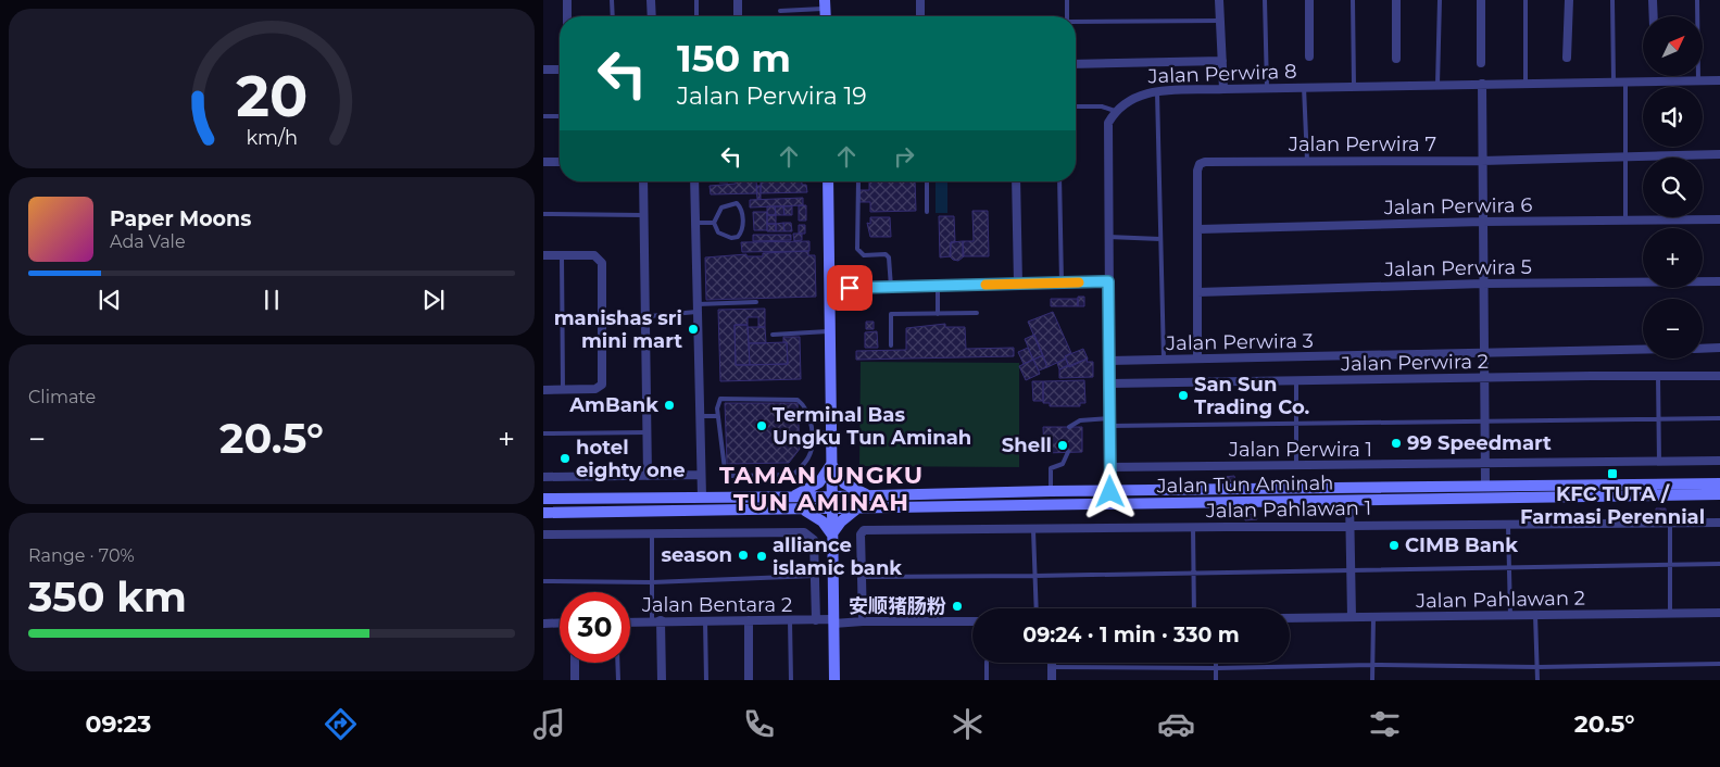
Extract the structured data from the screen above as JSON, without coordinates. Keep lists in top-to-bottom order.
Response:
{
  "streets": {
    "main road": ["Jalan Tun Aminah"],
    "street": [
      "Jalan Perwira 8",
      "Jalan Perwira 7",
      "Jalan Perwira 6",
      "Jalan Perwira 5",
      "Jalan Perwira 3",
      "Jalan Perwira 2",
      "Jalan Perwira 1",
      "Jalan Pahlawan 1",
      "Jalan Pahlawan 2",
      "Jalan Bentara 2"
    ]
  },
  "crossings": [
    ["Jalan Perwira 7", "Jalan Perwira 6"],
    ["Jalan Perwira 7", "Jalan Perwira 5"],
    ["Jalan Perwira 7", "Jalan Perwira 3"]
  ],
  "districts": ["TAMAN UNGKU TUN AMINAH"],
  "places": {
    "other": [
      "manishas sri mini mart",
      "San Sun Trading Co.",
      "AmBank",
      "Terminal Bas Ungku Tun Aminah",
      "99 Speedmart",
      "Shell",
      "hotel eighty one",
      "CIMB Bank",
      "season",
      "alliance islamic bank",
      "安顺猪肠粉"
    ],
    "transit": ["KFC TUTA / Farmasi Perennial"]
  },
  "north": "top right",
  "page": {
    "map_buttons": ["+", "−"],
    "turn": ["150 m", "Jalan Perwira 19"],
    "song": ["Paper Moons", "Ada Vale"],
    "tile": [
      "Climate",
      ["Range · 70%", "350 km"]
    ],
    "heat": ["−", "20.5°", "+"],
    "limit": "30",
    "trip": "09:24 · 1 min · 330 m",
    "tabs": ["09:23", "20.5°"],
    "gauge": ["20", "km/h"]
  }
}
